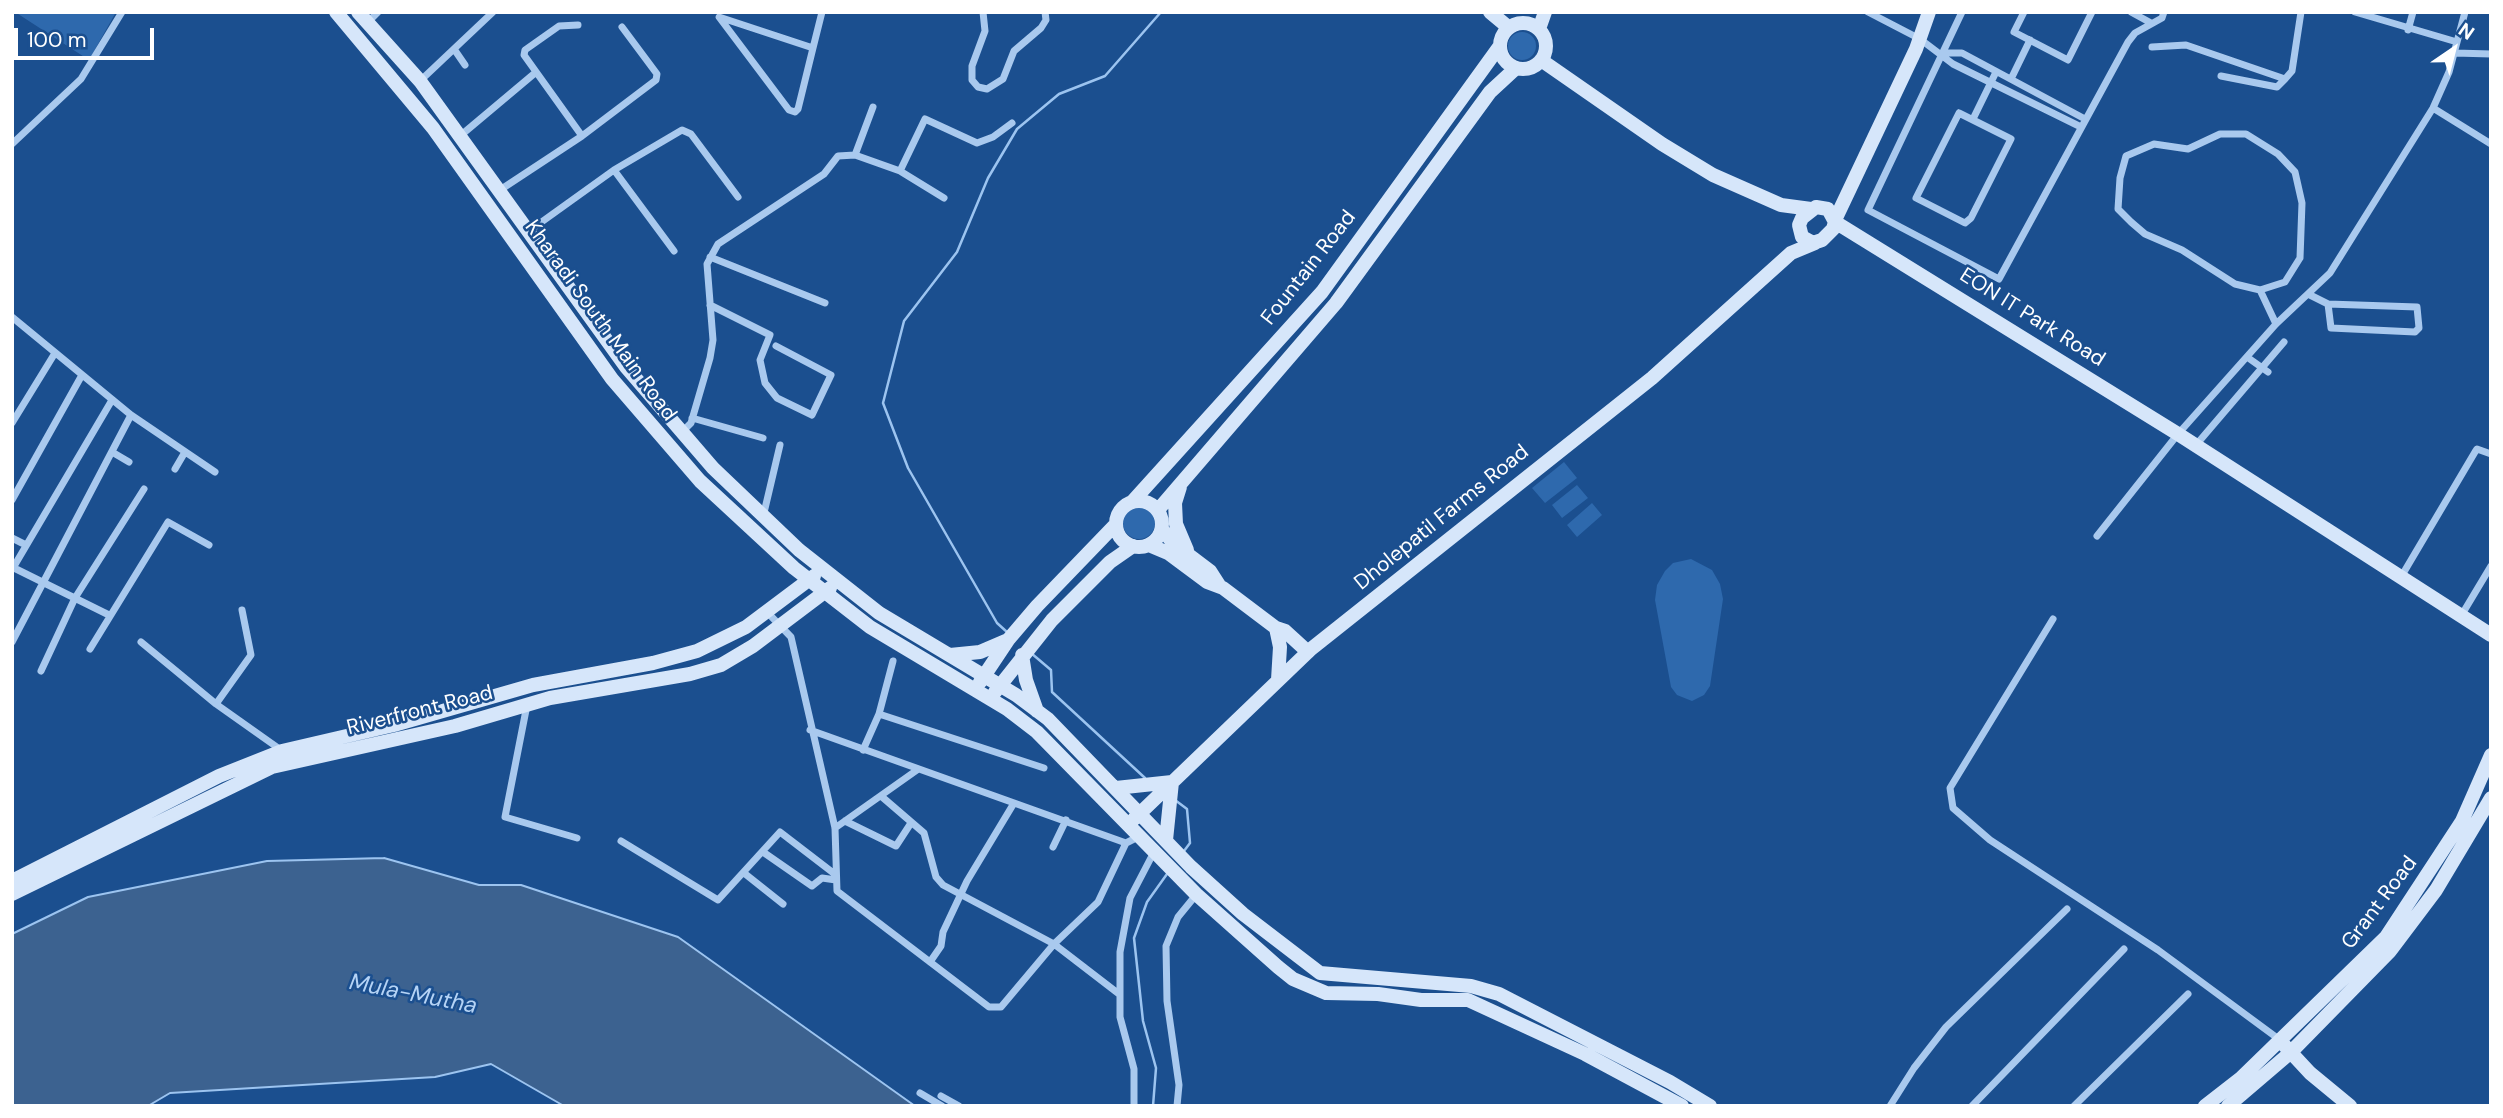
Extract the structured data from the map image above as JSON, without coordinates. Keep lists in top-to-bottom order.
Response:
{
  "streets": {
    "street": [
      "Fountain Road",
      "EON IT Park Road",
      "Kharadi South Main Road",
      "Dholepatil Farms Road",
      "Riverfront Road",
      "Grant Road"
    ]
  },
  "crossings": [
    ["Fountain Road", "Kharadi South Main Road"],
    ["EON IT Park Road", "Dholepatil Farms Road"],
    ["Kharadi South Main Road", "Dholepatil Farms Road"],
    ["Kharadi South Main Road", "Riverfront Road"]
  ],
  "water": ["Mula-Mutha"],
  "scale_bar": "100 m",
  "north": "top right"
}
